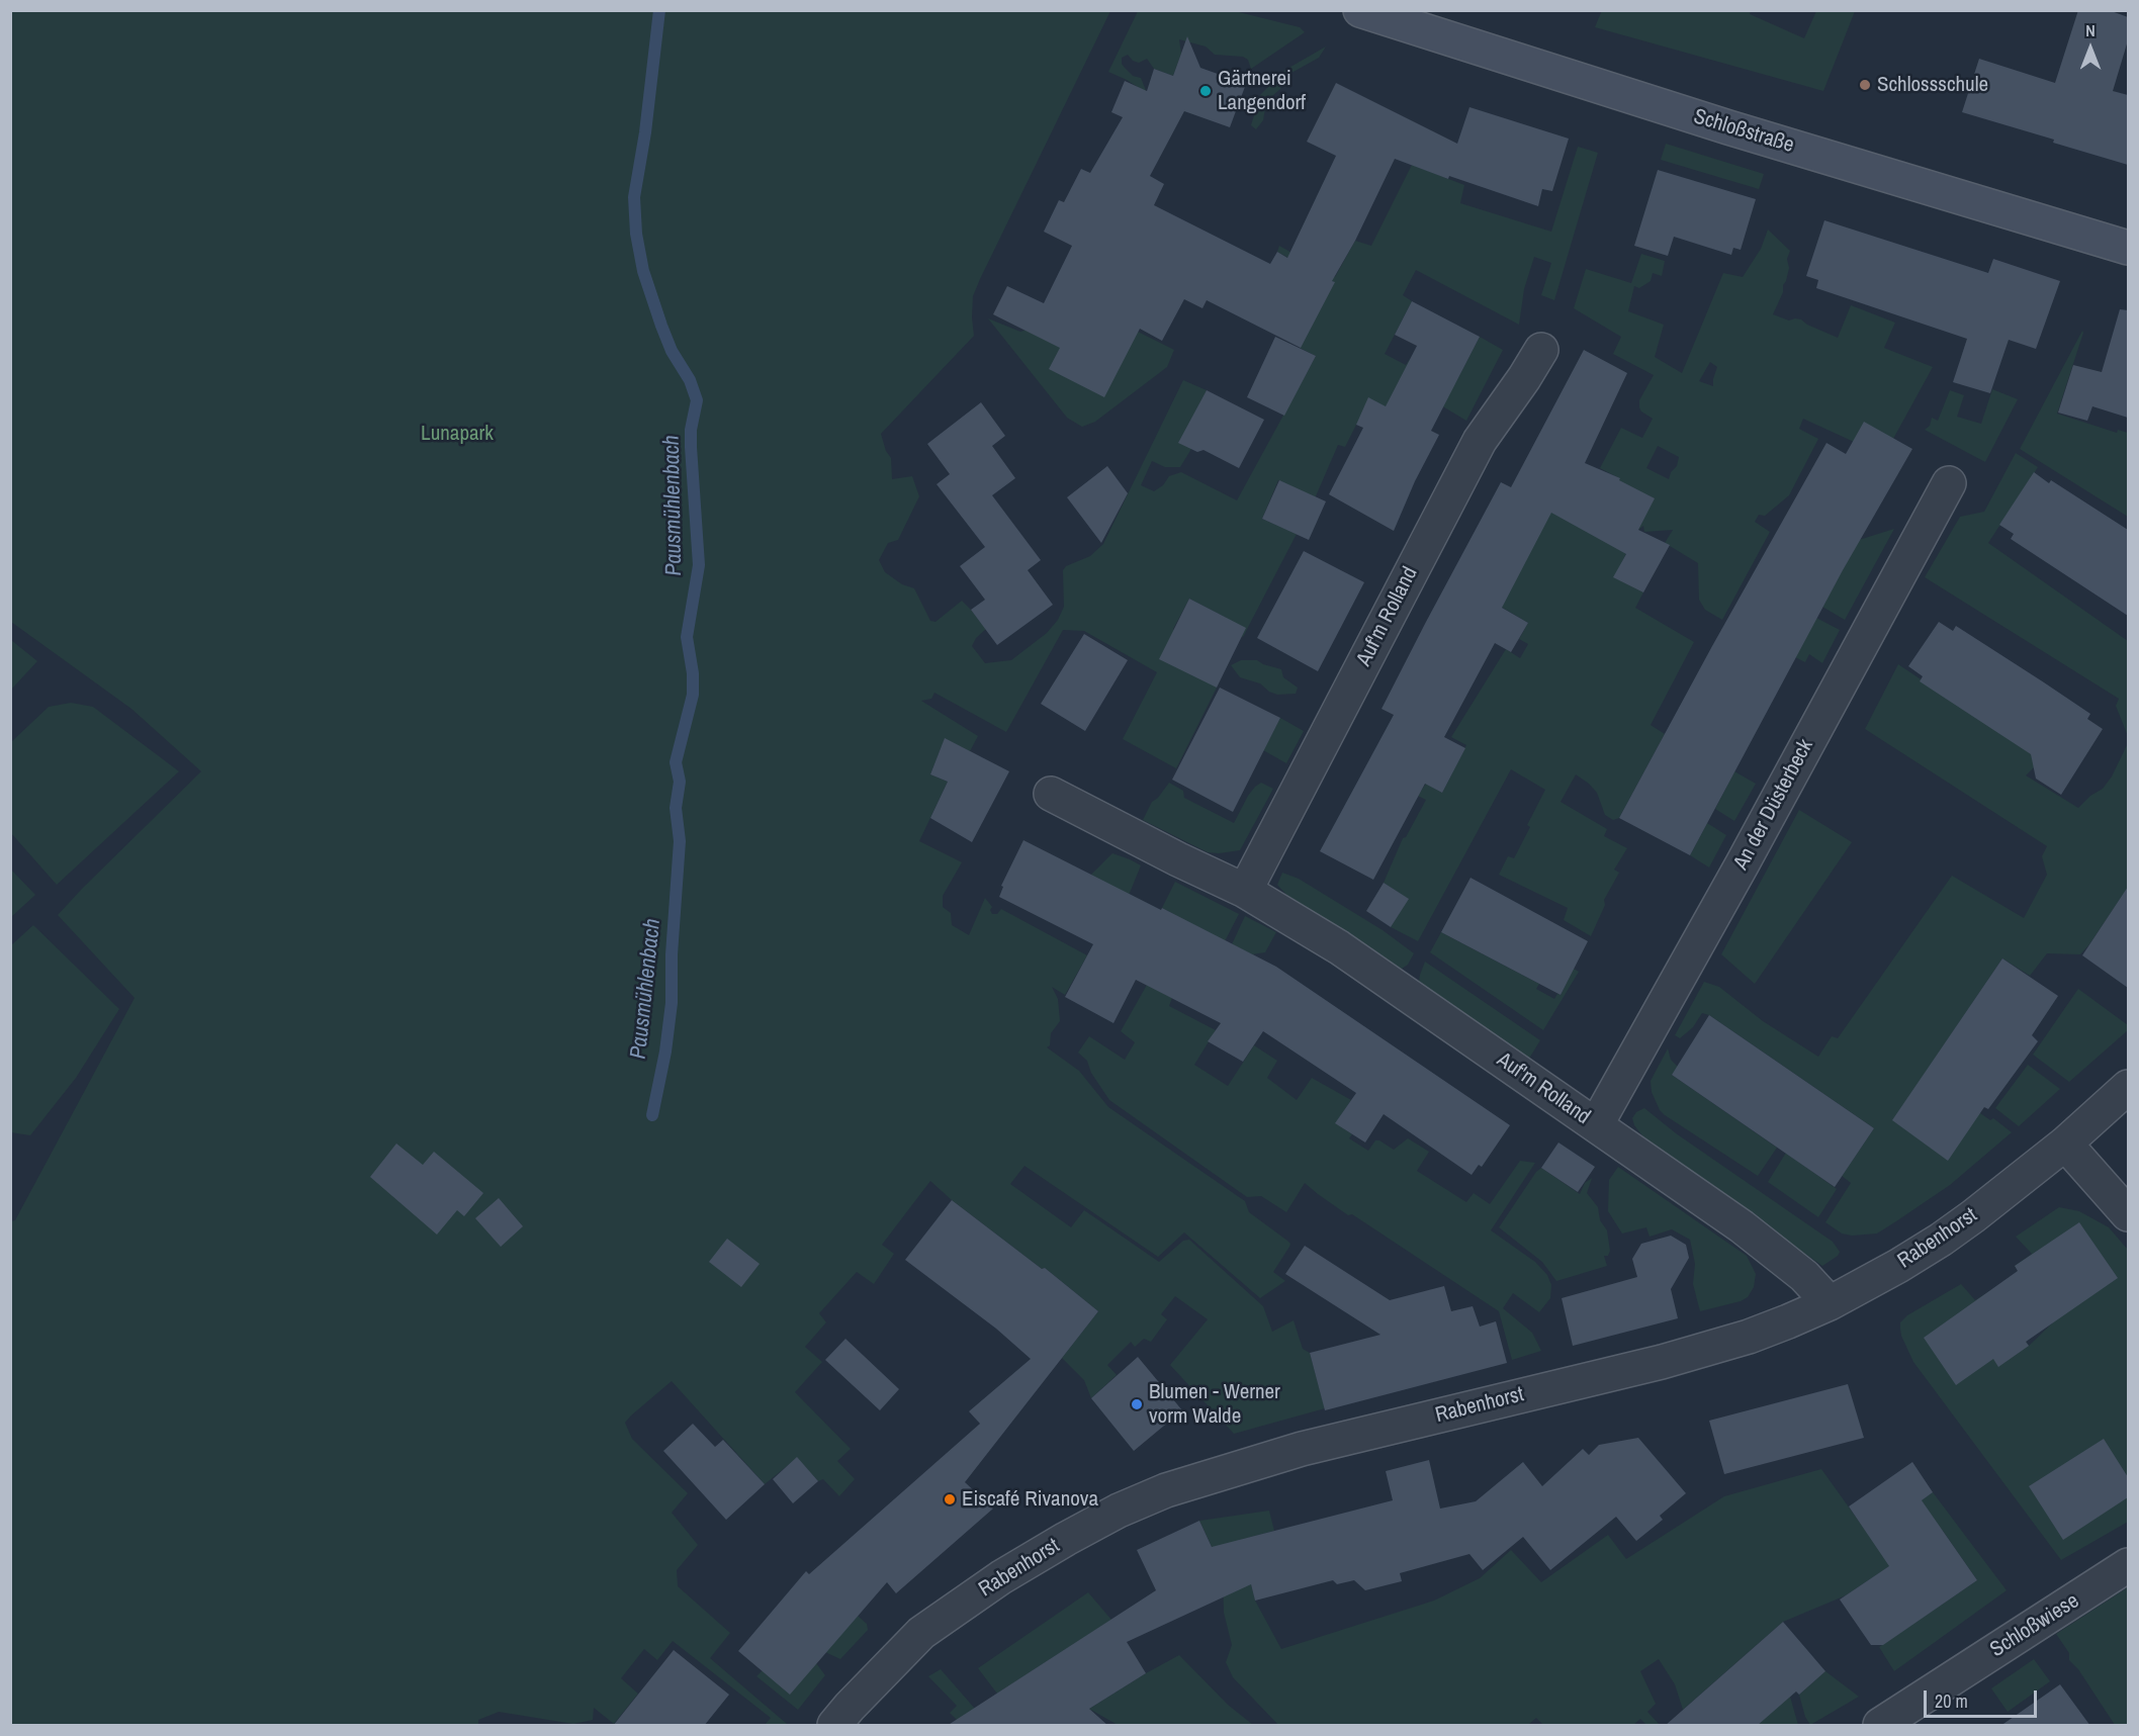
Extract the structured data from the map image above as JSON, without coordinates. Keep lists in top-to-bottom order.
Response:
{
  "streets": {
    "street": [
      "Schloßstraße",
      "Auf'm Rolland",
      "An der Düsterbeck",
      "Rabenhorst",
      "Schloßwiese"
    ]
  },
  "crossings": [
    ["Auf'm Rolland", "An der Düsterbeck"],
    ["Auf'm Rolland", "Rabenhorst"]
  ],
  "water": ["Pausmühlenbach"],
  "parks": ["Lunapark"],
  "places": [
    "Schlossschule",
    "Gärtnerei Langendorf",
    "Blumen - Werner vorm Walde",
    "Eiscafé Rivanova"
  ],
  "scale_bar": "20 m",
  "north": "top"
}
